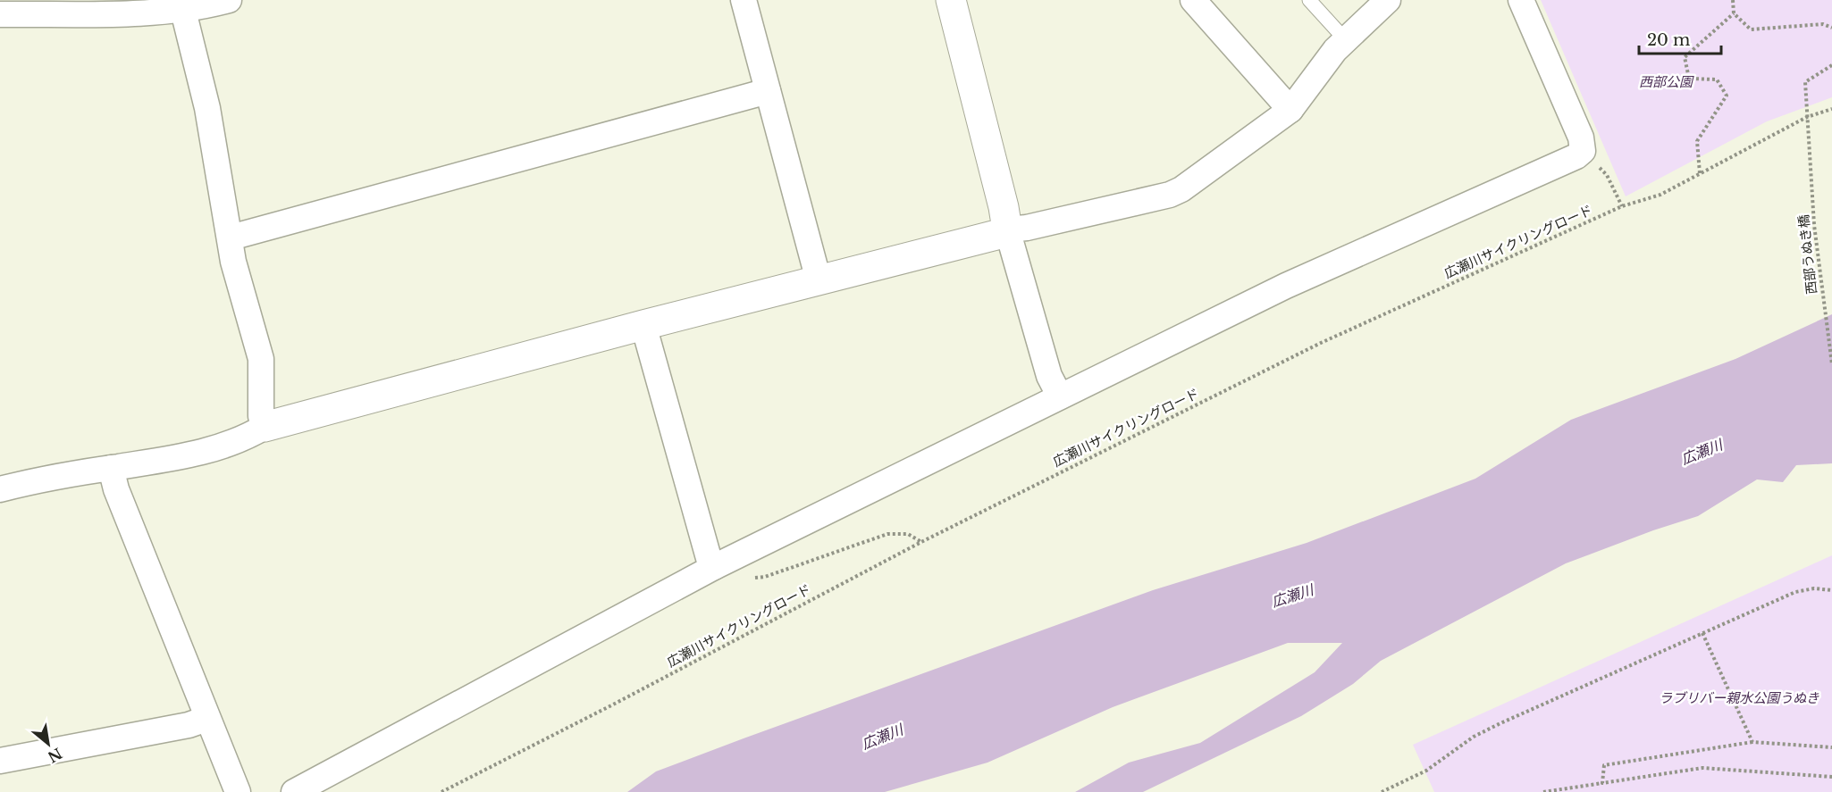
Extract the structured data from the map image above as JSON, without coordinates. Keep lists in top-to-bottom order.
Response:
{
  "streets": {
    "path": ["広瀬川サイクリングロード", "西部うぬき橋"]
  },
  "crossings": [
    ["広瀬川サイクリングロード", "西部うぬき橋"]
  ],
  "water": ["広瀬川"],
  "parks": ["西部公園", "ラブリバー親水公園うぬき"],
  "scale_bar": "20 m",
  "north": "bottom right"
}
